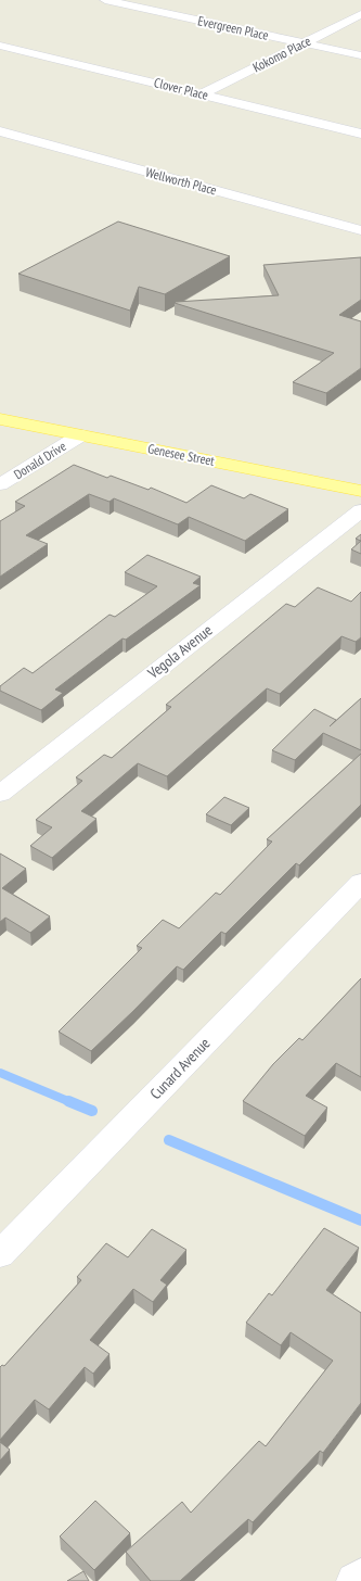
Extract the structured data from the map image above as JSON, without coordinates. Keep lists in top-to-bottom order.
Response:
{
  "streets": {
    "main road": ["Genesee Street"],
    "street": [
      "Evergreen Place",
      "Kokomo Place",
      "Clover Place",
      "Wellworth Place",
      "Donald Drive",
      "Vegola Avenue",
      "Cunard Avenue"
    ]
  },
  "crossings": [
    ["Evergreen Place", "Kokomo Place"],
    ["Kokomo Place", "Clover Place"],
    ["Genesee Street", "Donald Drive"]
  ]
}
